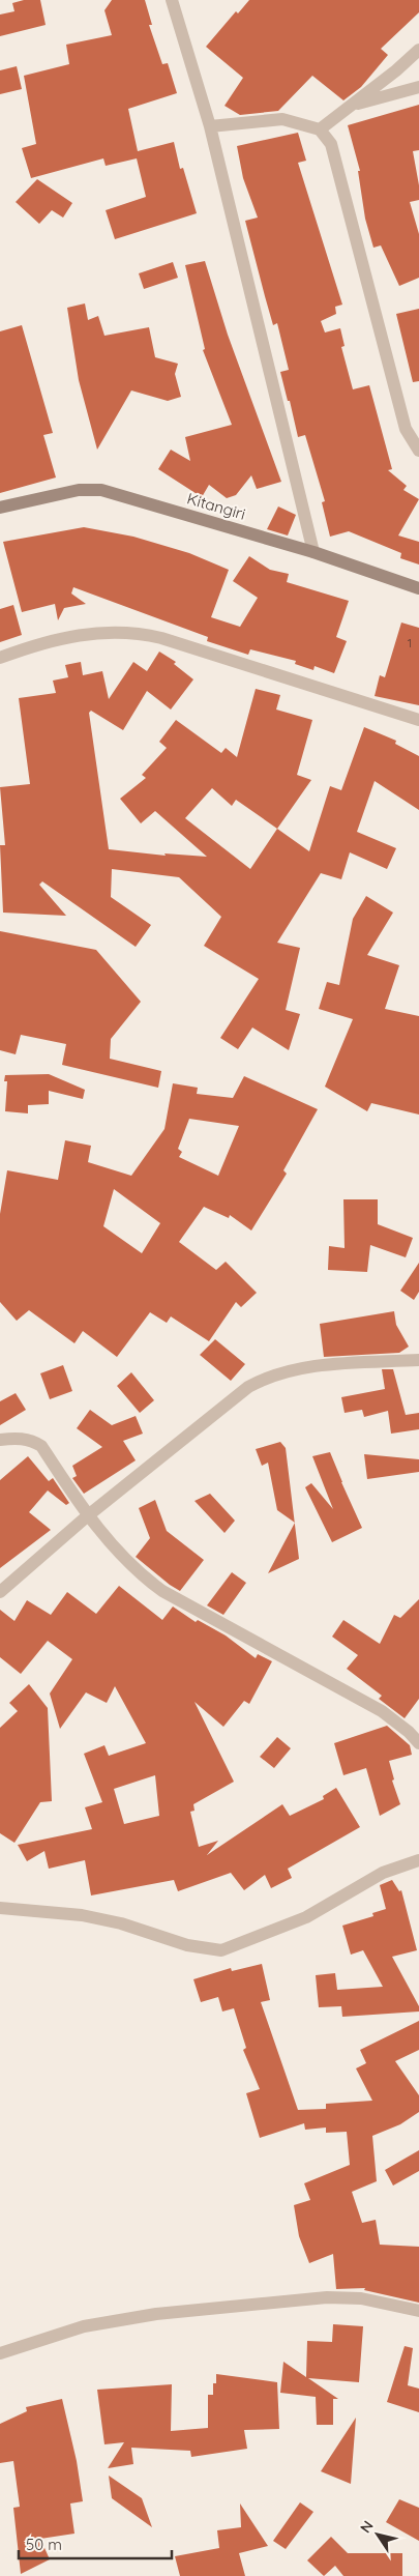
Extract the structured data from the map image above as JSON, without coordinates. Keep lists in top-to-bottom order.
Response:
{
  "streets": {
    "main road": ["Kitangiri"]
  },
  "house_numbers": ["1"],
  "scale_bar": "50 m",
  "north": "top left"
}
